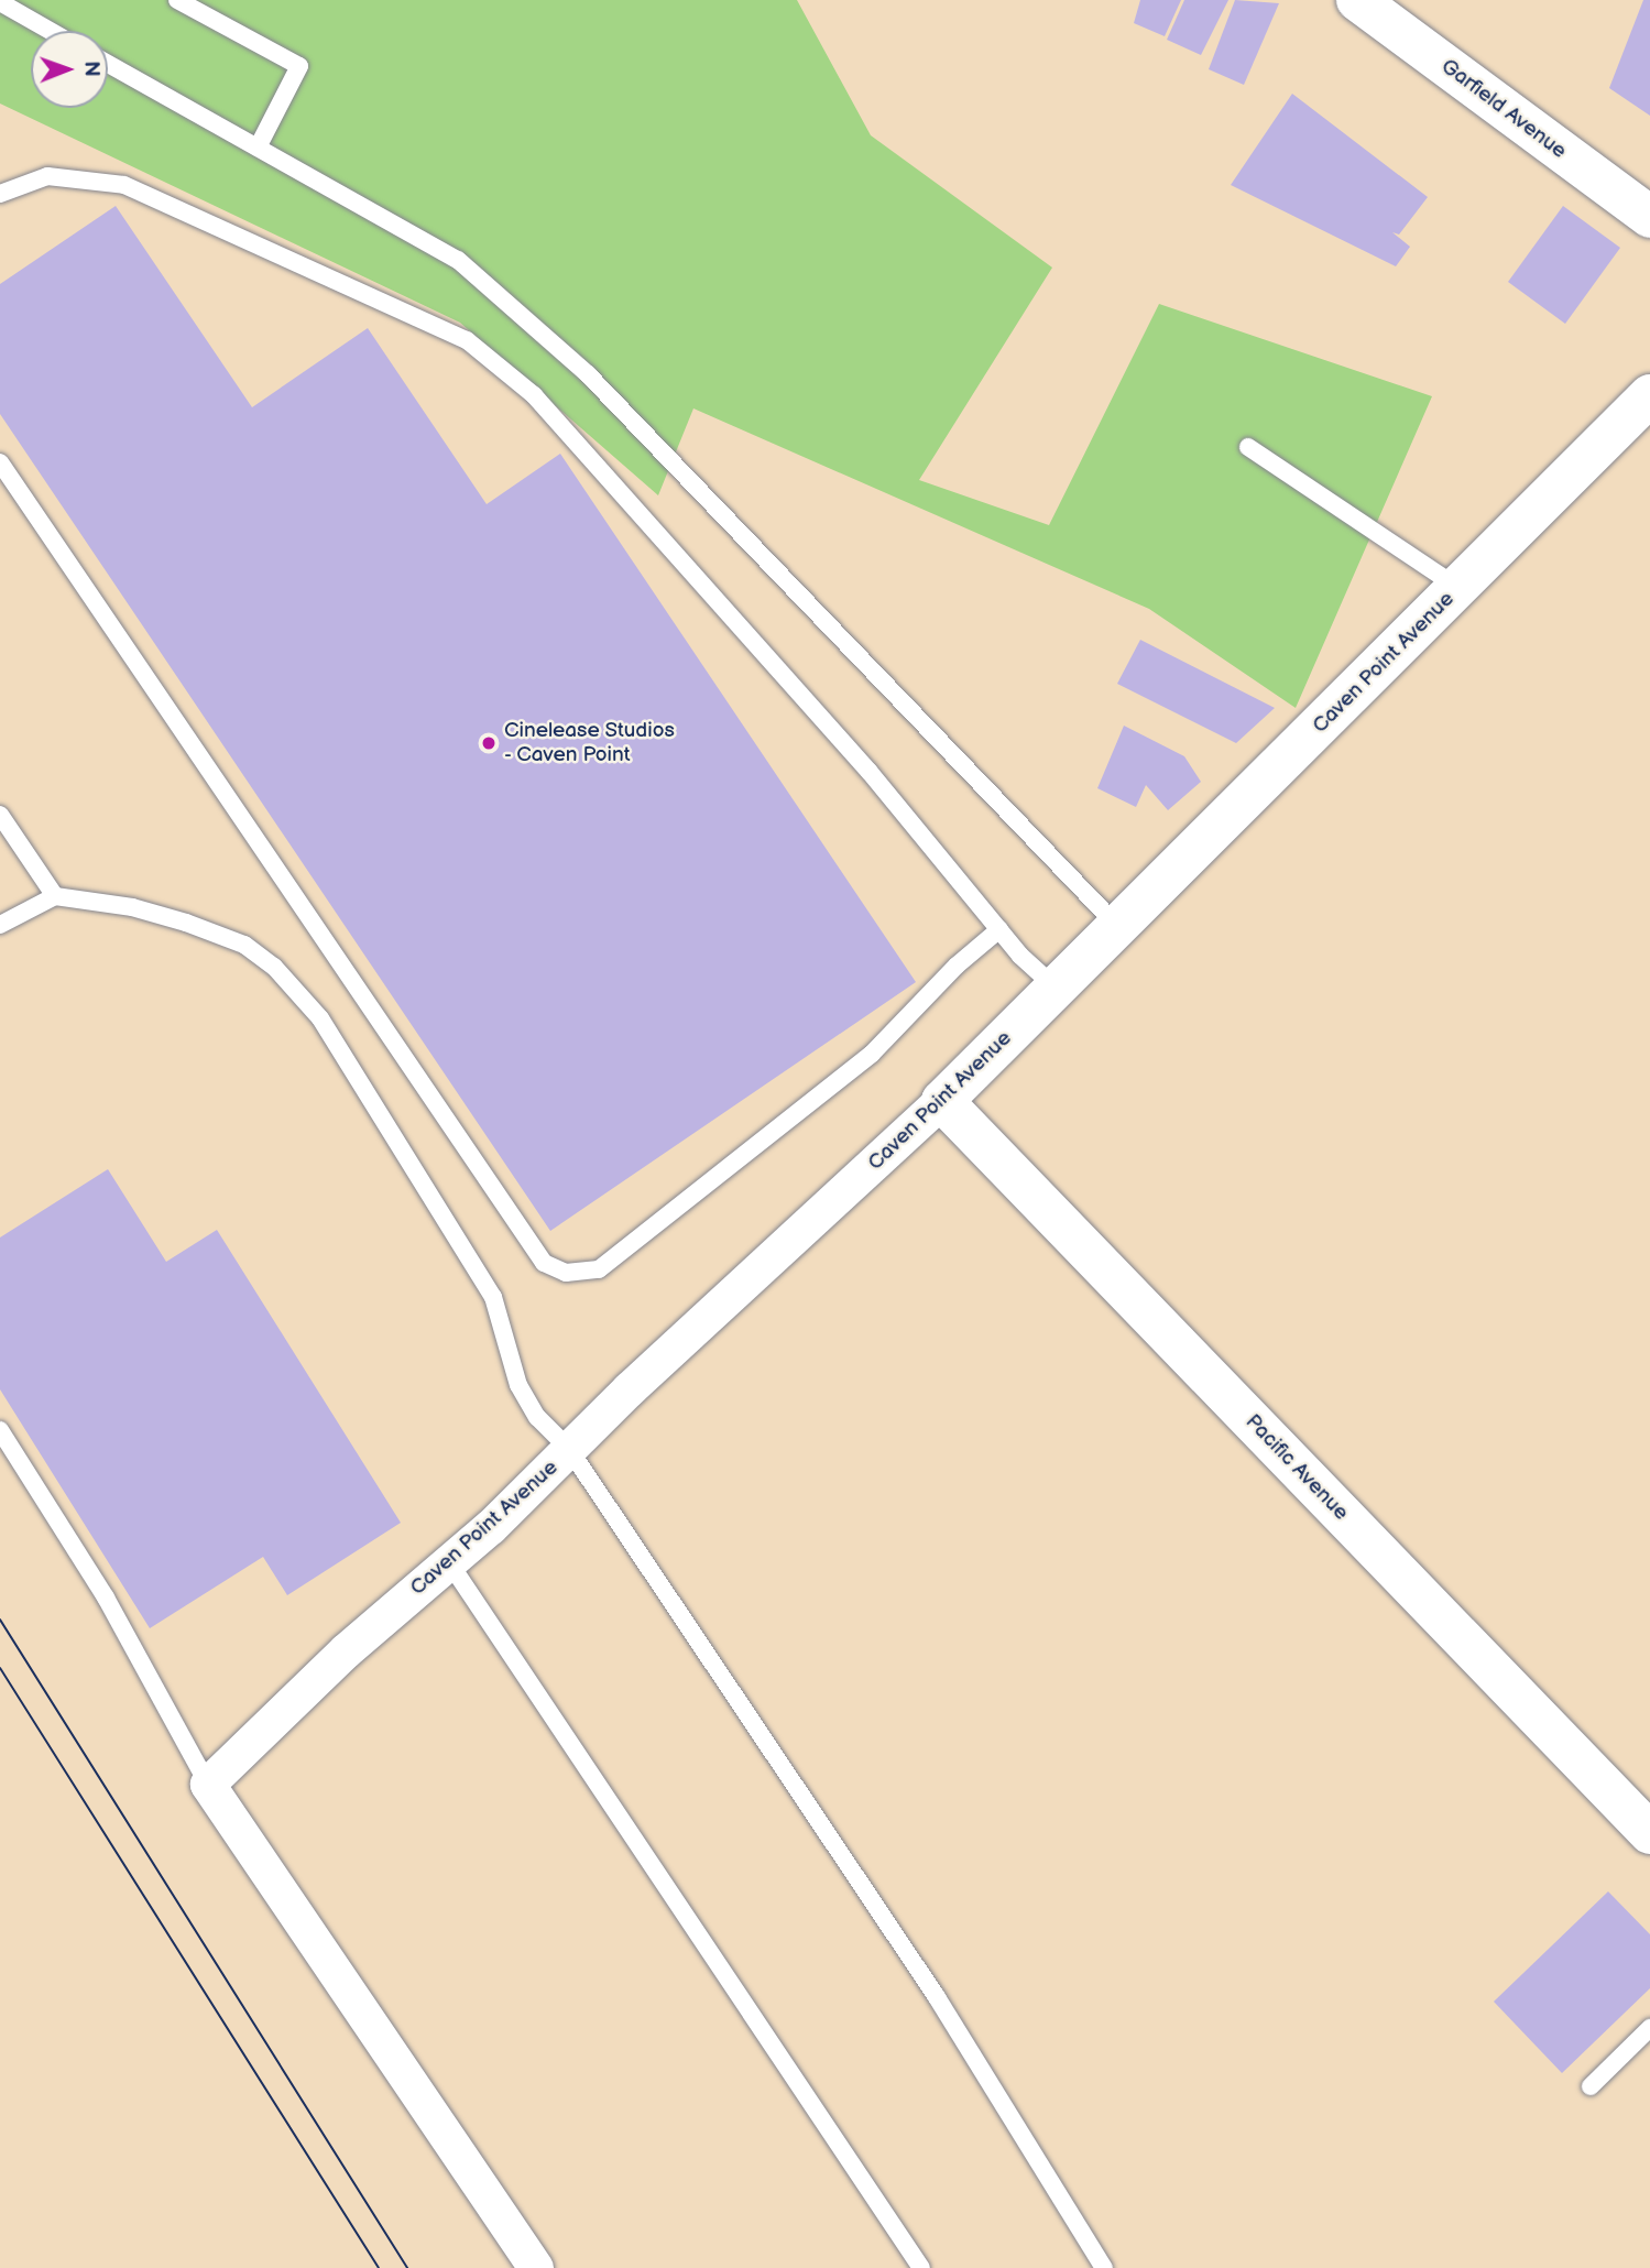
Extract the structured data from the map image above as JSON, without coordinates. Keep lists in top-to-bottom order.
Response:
{
  "streets": {
    "street": ["Garfield Avenue", "Caven Point Avenue", "Pacific Avenue"]
  },
  "crossings": [
    ["Caven Point Avenue", "Pacific Avenue"]
  ],
  "places": ["Cinelease Studios - Caven Point"],
  "north": "right"
}
